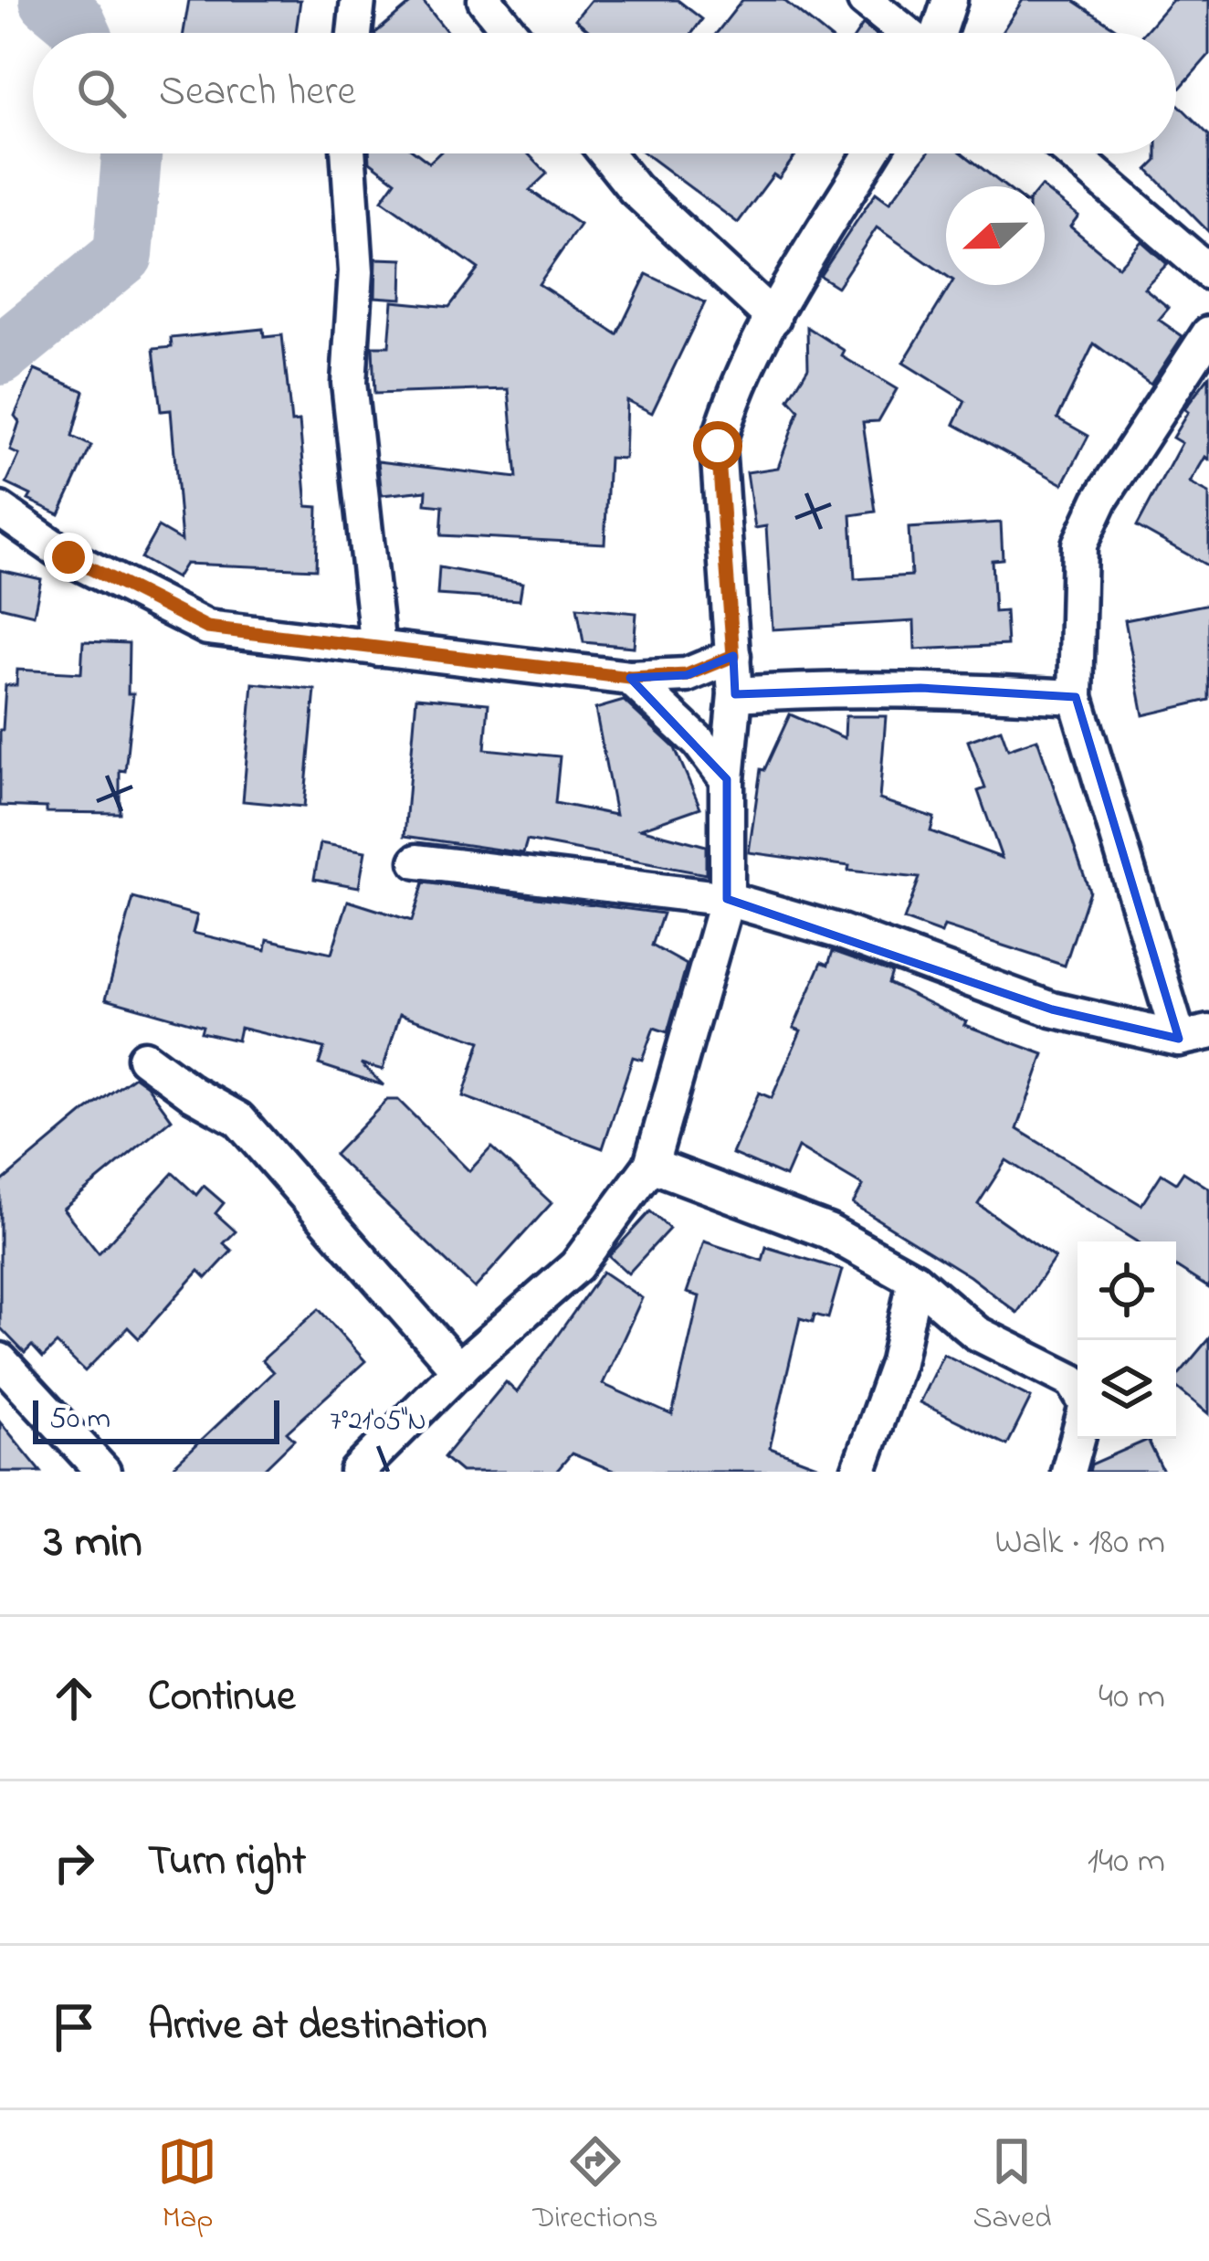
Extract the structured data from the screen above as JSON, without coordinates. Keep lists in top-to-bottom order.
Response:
{
  "scale_bar": "50 m",
  "north": "left",
  "page": {
    "search": "Search here",
    "scale": "50 m",
    "heading": ["3 min", "Walk · 180 m"],
    "list": [
      ["Continue", "40 m"],
      ["Turn right", "140 m"],
      "Arrive at destination"
    ],
    "nav": ["Map", "Directions", "Saved"]
  },
  "coordinates": ["7°21'05\"N"]
}
